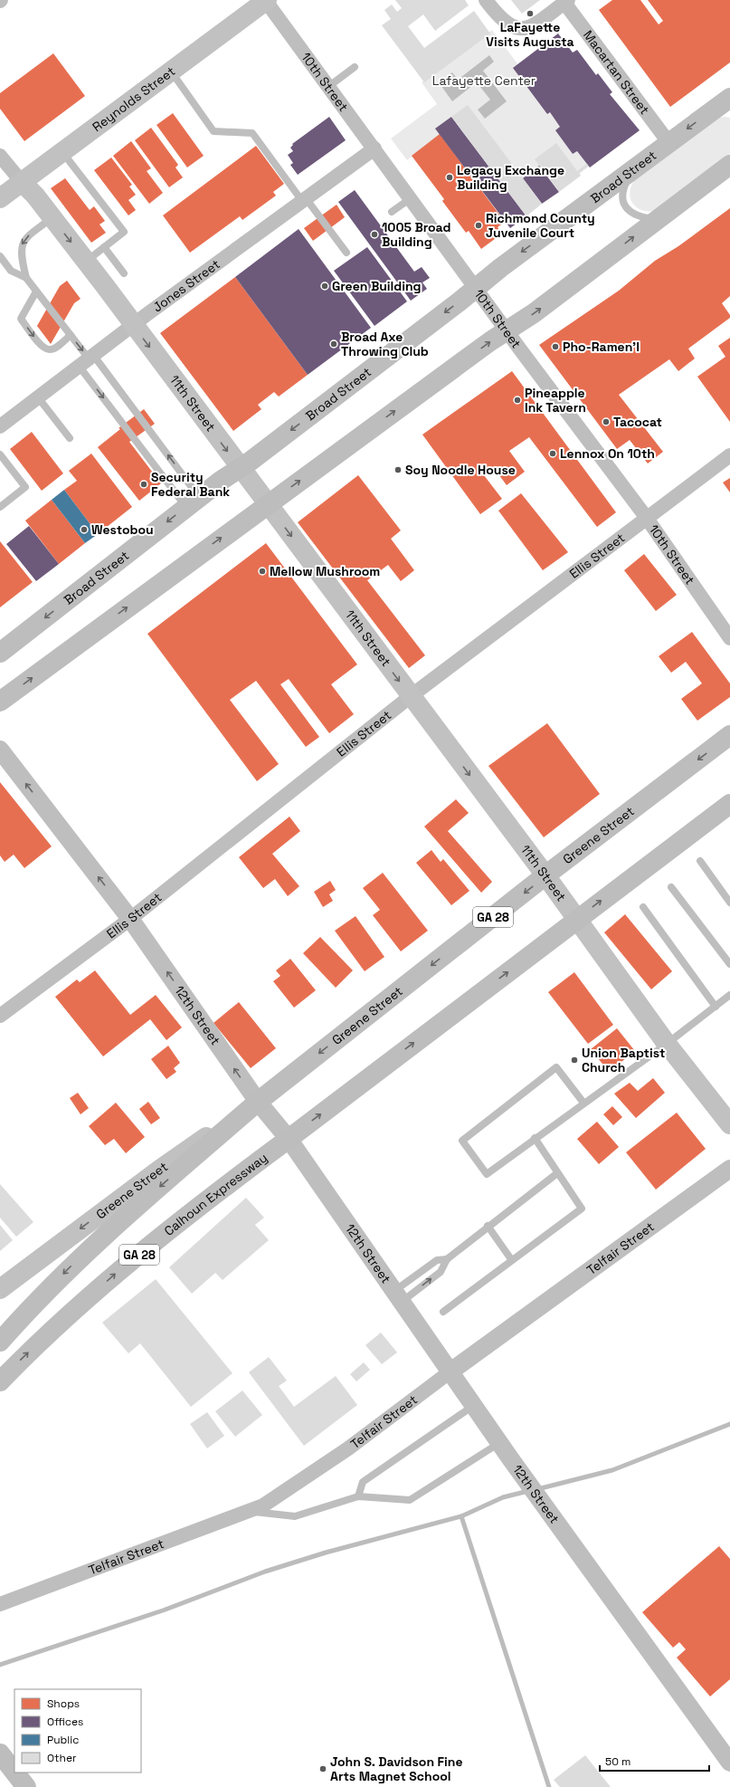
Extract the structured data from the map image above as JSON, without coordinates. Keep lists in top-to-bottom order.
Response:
{
  "streets": {
    "main road": [
      "Reynolds Street",
      "Broad Street",
      "11th Street",
      "Greene Street",
      "GA 28",
      "Calhoun Expressway"
    ],
    "street": [
      "Macartan Street",
      "10th Street",
      "Jones Street",
      "Ellis Street",
      "12th Street",
      "Telfair Street"
    ]
  },
  "crossings": [
    ["Macartan Street", "Broad Street"],
    ["10th Street", "Reynolds Street"],
    ["10th Street", "Broad Street"],
    ["10th Street", "Jones Street"],
    ["10th Street", "Ellis Street"],
    ["Reynolds Street", "11th Street"],
    ["Broad Street", "11th Street"],
    ["Jones Street", "11th Street"],
    ["11th Street", "Ellis Street"],
    ["11th Street", "Greene Street"],
    ["11th Street", "GA 28"],
    ["Ellis Street", "12th Street"],
    ["Greene Street", "GA 28"],
    ["Greene Street", "12th Street"],
    ["GA 28", "12th Street"],
    ["GA 28", "Calhoun Expressway"],
    ["12th Street", "Calhoun Expressway"],
    ["12th Street", "Telfair Street"]
  ],
  "one_way": ["11th Street"],
  "parks": ["Lafayette Center"],
  "places": [
    "LaFayette Visits Augusta",
    "Legacy Exchange Building",
    "Richmond County Juvenile Court",
    "1005 Broad Building",
    "Green Building",
    "Broad Axe Throwing Club",
    "Pho-Ramen’l",
    "Pineapple Ink Tavern",
    "Tacocat",
    "Lennox On 10th",
    "Soy Noodle House",
    "Security Federal Bank",
    "Westobou",
    "Mellow Mushroom",
    "Union Baptist Church",
    "John S. Davidson Fine Arts Magnet School"
  ],
  "legend": [
    "Shops",
    "Offices",
    "Public",
    "Other"
  ],
  "scale_bar": "50 m"
}
